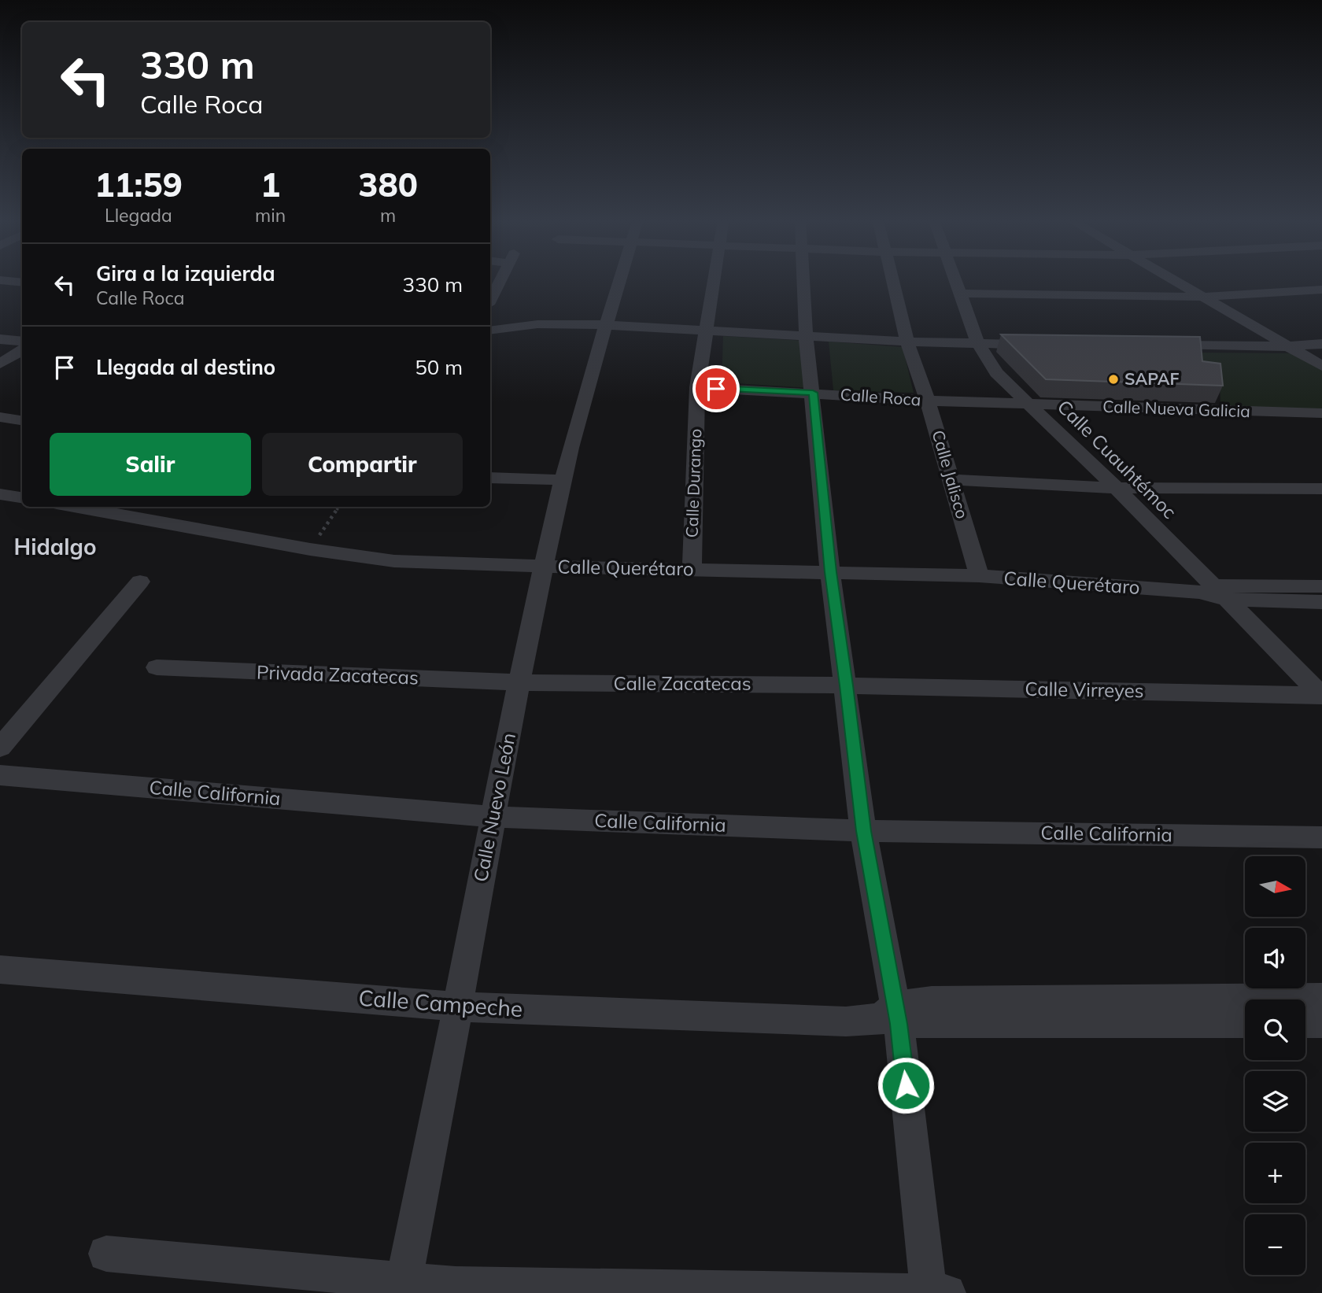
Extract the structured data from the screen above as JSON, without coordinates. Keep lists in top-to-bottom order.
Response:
{
  "streets": {
    "street": [
      "Calle Roca",
      "Calle Nueva Galicia",
      "Calle Cuauhtémoc",
      "Calle Jalisco",
      "Calle Durango",
      "Calle Querétaro",
      "Privada Zacatecas",
      "Calle Zacatecas",
      "Calle Virreyes",
      "Calle California",
      "Calle Nuevo León",
      "Calle Campeche"
    ]
  },
  "crossings": [
    ["Calle Roca", "Calle Nueva Galicia"],
    ["Calle Roca", "Calle Cuauhtémoc"],
    ["Calle Roca", "Calle Jalisco"],
    ["Calle Roca", "Calle Durango"],
    ["Calle Nueva Galicia", "Calle Cuauhtémoc"],
    ["Calle Cuauhtémoc", "Calle Querétaro"],
    ["Calle Cuauhtémoc", "Calle Virreyes"],
    ["Calle Jalisco", "Calle Querétaro"],
    ["Calle Durango", "Calle Querétaro"],
    ["Calle Querétaro", "Calle Nuevo León"],
    ["Privada Zacatecas", "Calle Zacatecas"],
    ["Privada Zacatecas", "Calle Nuevo León"],
    ["Calle Zacatecas", "Calle Virreyes"],
    ["Calle Zacatecas", "Calle Nuevo León"],
    ["Calle California", "Calle Nuevo León"],
    ["Calle Nuevo León", "Calle Campeche"]
  ],
  "districts": ["Hidalgo"],
  "places": ["SAPAF"],
  "north": "right",
  "page": {
    "turn": ["330 m", "Calle Roca"],
    "eta": [
      "11:59",
      "Llegada",
      "1",
      "min",
      "380",
      "m"
    ],
    "list": [
      {
        "name": "Gira a la izquierda",
        "note": "Calle Roca",
        "value": "330 m"
      },
      {
        "name": "Llegada al destino",
        "value": "50 m"
      }
    ],
    "buttons": ["Salir", "Compartir"],
    "map_buttons": ["+", "−"]
  }
}
